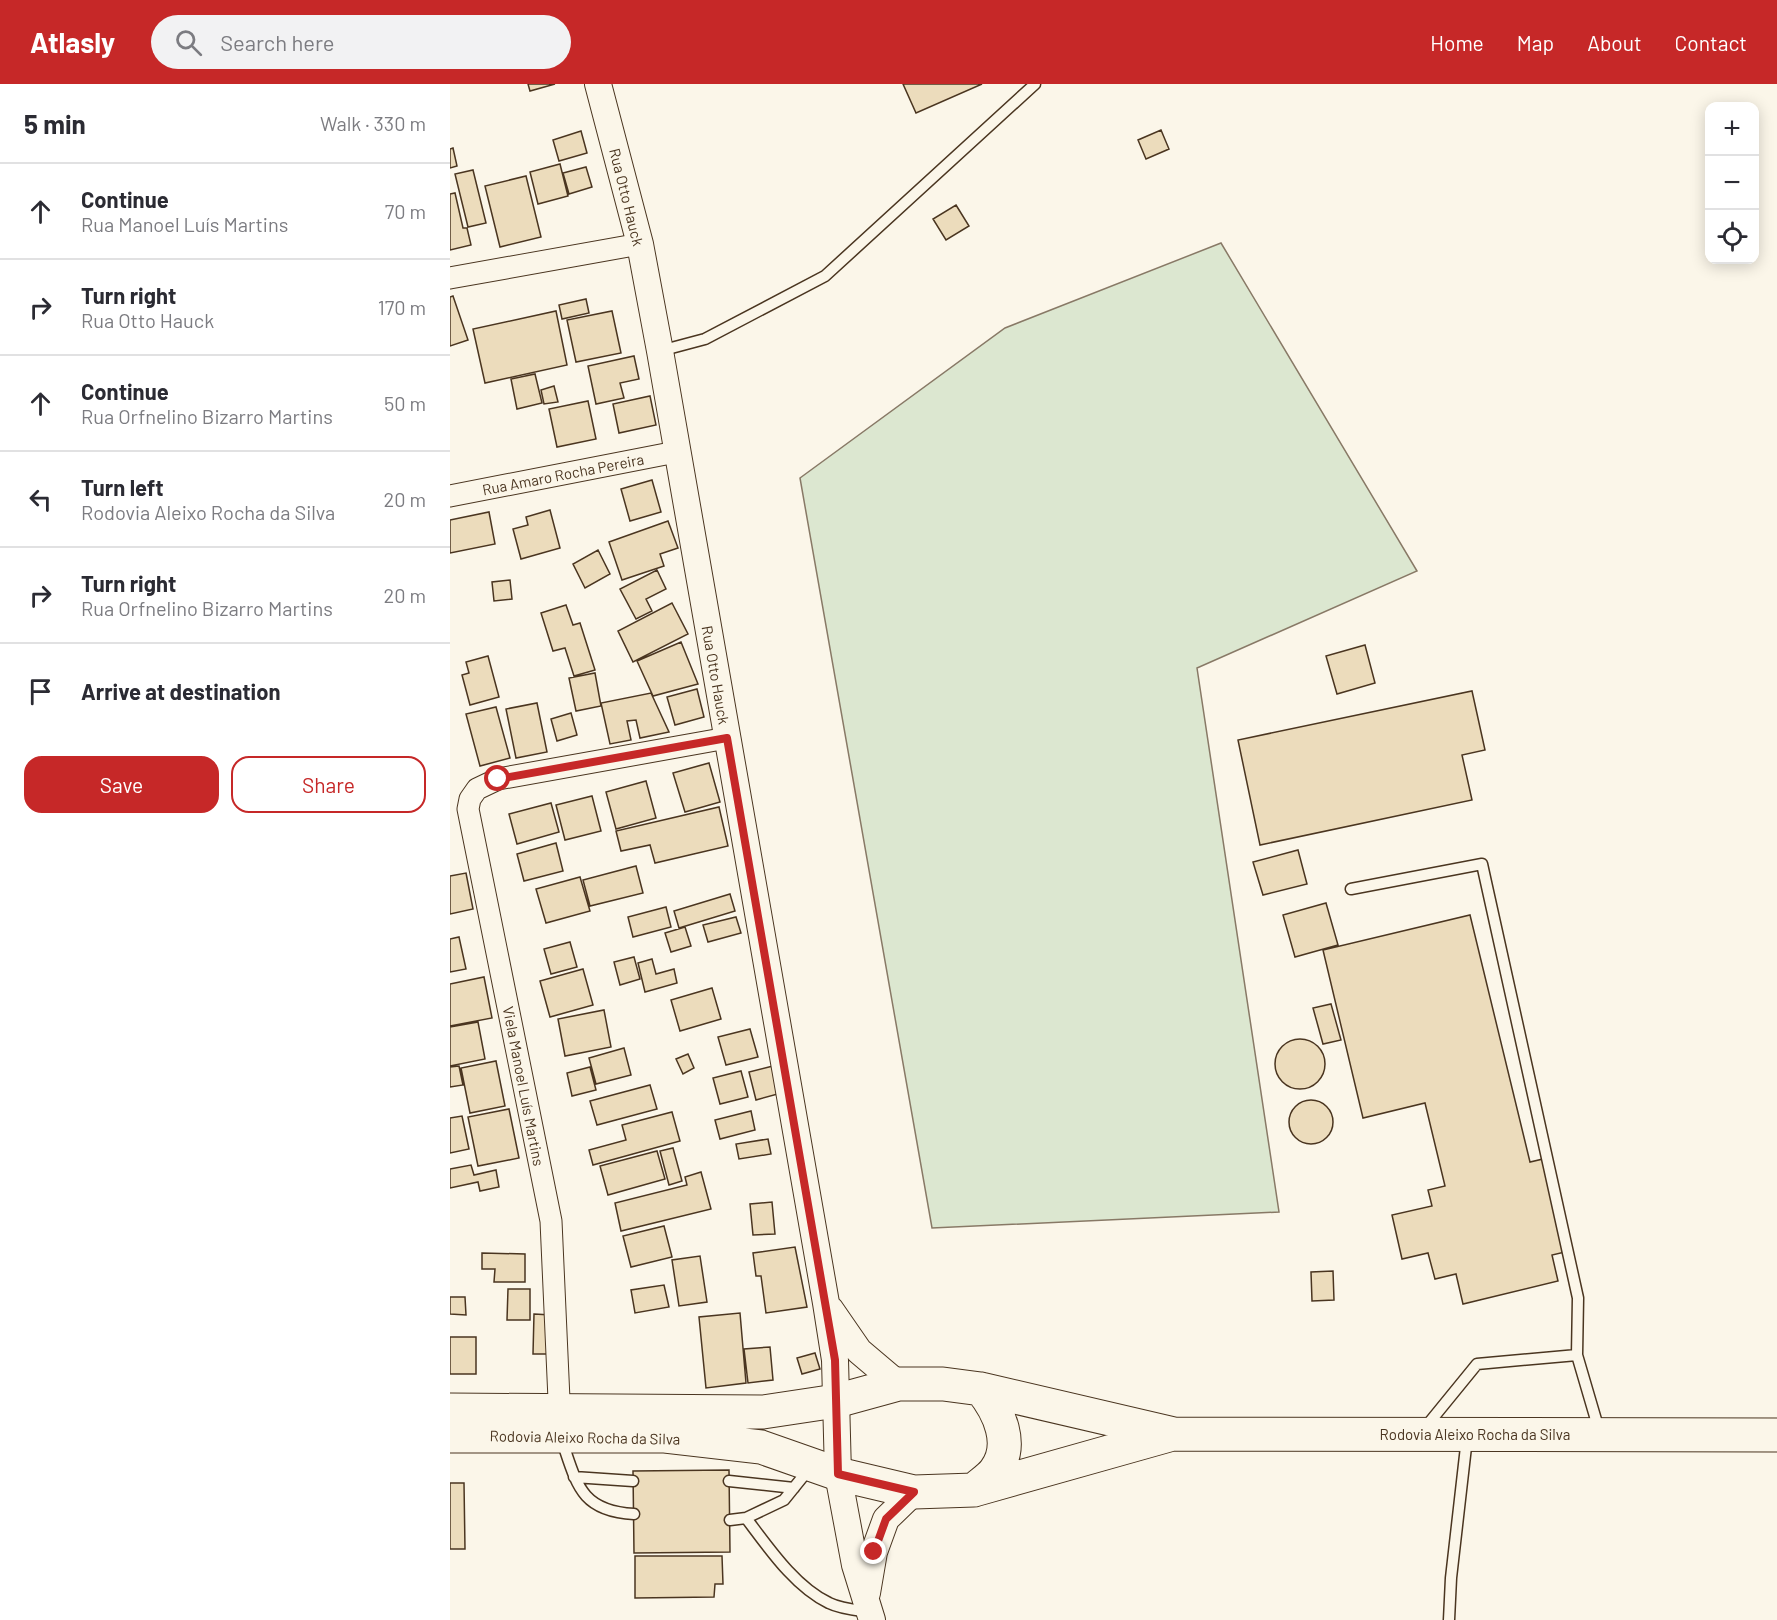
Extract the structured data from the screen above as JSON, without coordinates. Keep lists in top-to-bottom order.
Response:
{
  "streets": {
    "main road": ["Rodovia Aleixo Rocha da Silva"],
    "street": ["Rua Otto Hauck", "Rua Amaro Rocha Pereira", "Viela Manoel Luís Martins"]
  },
  "crossings": [
    ["Rua Otto Hauck", "Rua Amaro Rocha Pereira"],
    ["Rua Otto Hauck", "Viela Manoel Luís Martins"],
    ["Rua Otto Hauck", "Rodovia Aleixo Rocha da Silva"],
    ["Viela Manoel Luís Martins", "Rodovia Aleixo Rocha da Silva"]
  ],
  "page": {
    "header": "Atlasly",
    "search": "Search here",
    "nav": [
      "Home",
      "Map",
      "About",
      "Contact"
    ],
    "heading": ["5 min", "Walk · 330 m"],
    "map_buttons": ["+", "−"],
    "list": [
      ["Continue", "Rua Manoel Luís Martins", "70 m"],
      ["Turn right", "Rua Otto Hauck", "170 m"],
      ["Continue", "Rua Orfnelino Bizarro Martins", "50 m"],
      ["Turn left", "Rodovia Aleixo Rocha da Silva", "20 m"],
      ["Turn right", "Rua Orfnelino Bizarro Martins", "20 m"],
      "Arrive at destination"
    ],
    "buttons": ["Save", "Share"]
  }
}
